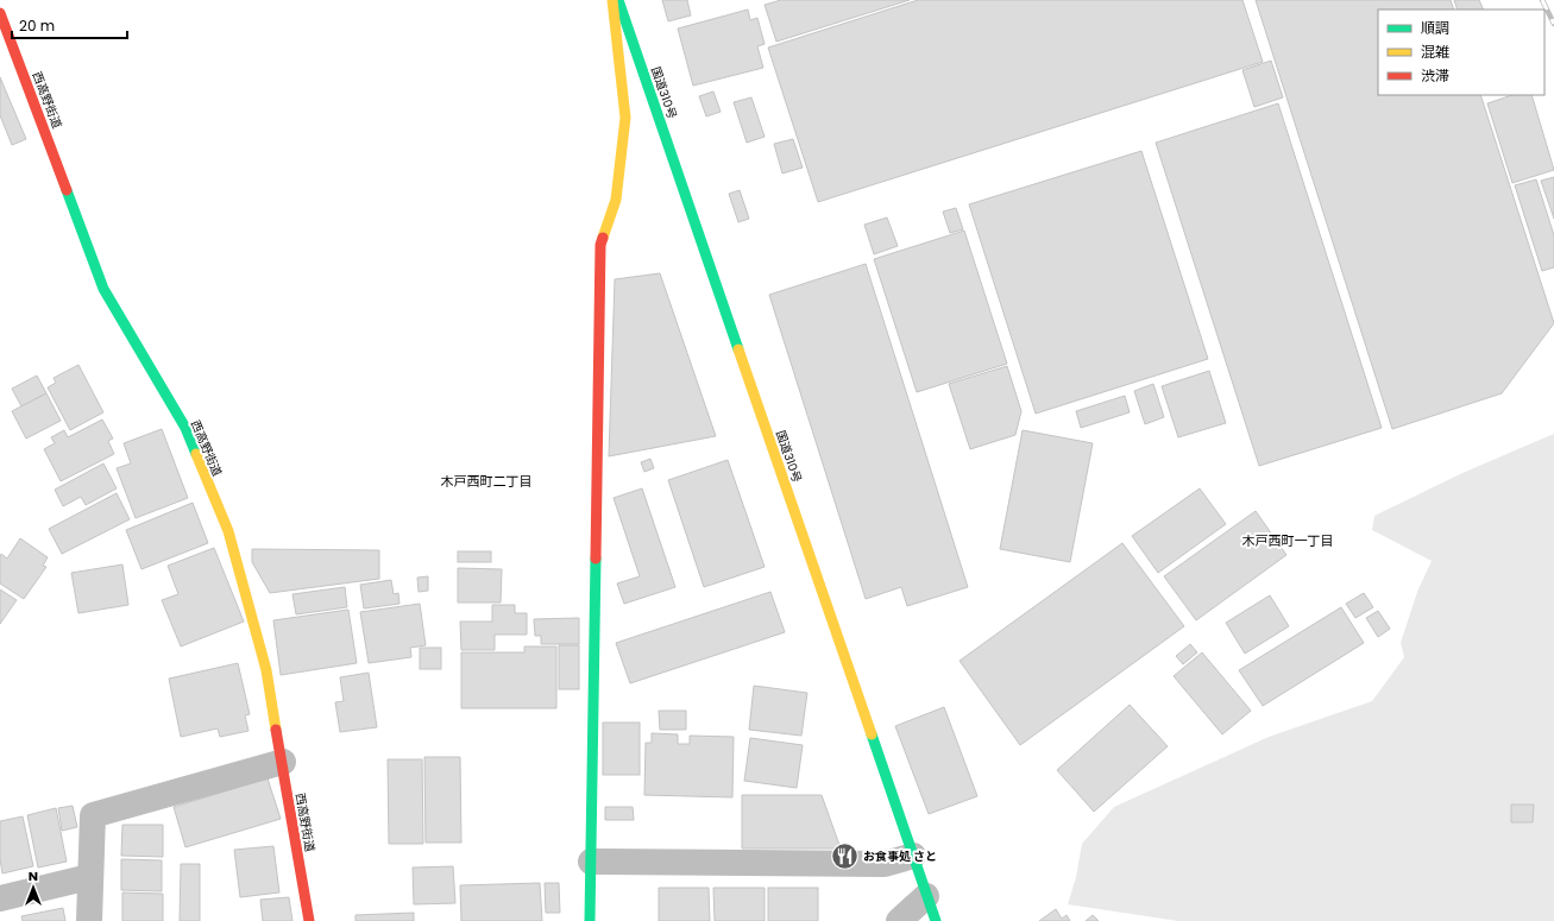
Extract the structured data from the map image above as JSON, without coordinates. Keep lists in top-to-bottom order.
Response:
{
  "streets": {
    "main road": ["国道310号", "西高野街道"]
  },
  "districts": ["木戸西町二丁目", "木戸西町一丁目"],
  "places": {
    "restaurant": ["お食事処 さと"]
  },
  "legend": ["順調", "混雑", "渋滞"],
  "scale_bar": "20 m",
  "north": "top"
}
